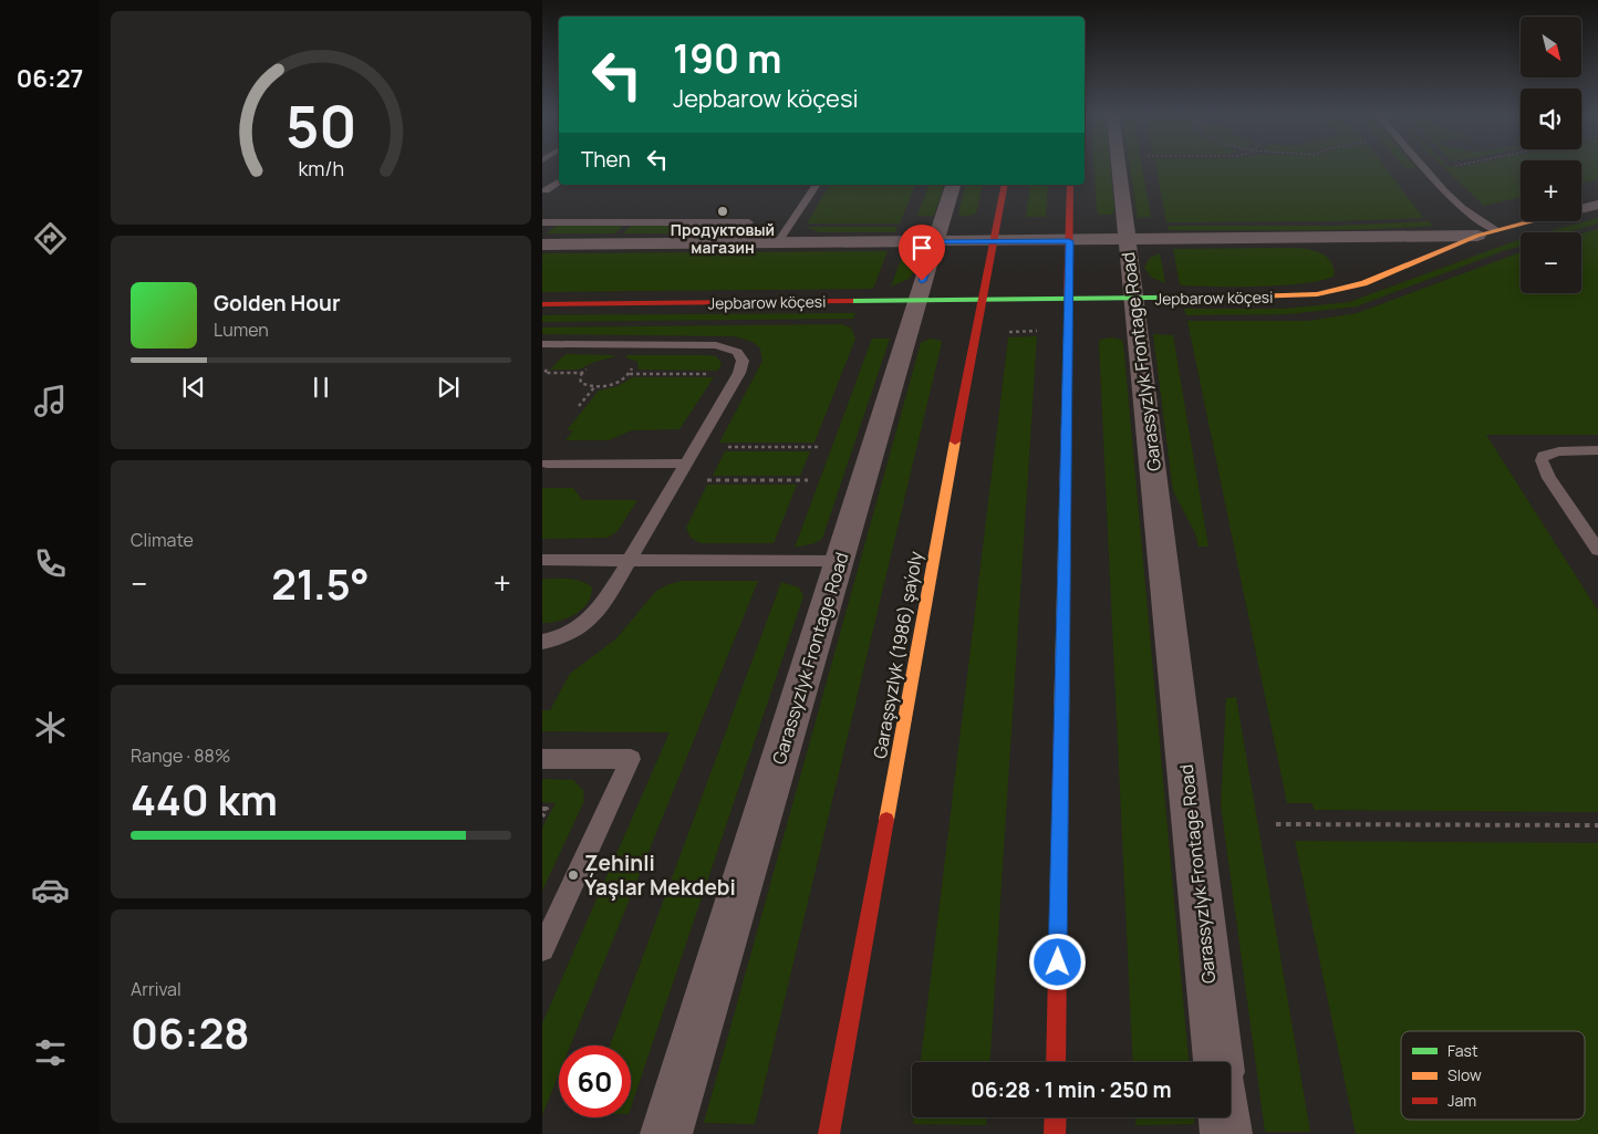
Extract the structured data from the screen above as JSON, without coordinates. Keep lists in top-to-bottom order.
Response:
{
  "streets": {
    "main road": ["Jepbarow köçesi", "Garaşsyzlyk (1986) şaýoly"],
    "street": ["Garassyzlyk Frontage Road"]
  },
  "crossings": [
    ["Jepbarow köçesi", "Garassyzlyk Frontage Road"],
    ["Jepbarow köçesi", "Garaşsyzlyk (1986) şaýoly"]
  ],
  "places": ["Продуктовый магазин", "Zehinli Ýaşlar Mekdebi"],
  "legend": ["Fast", "Slow", "Jam"],
  "north": "bottom right",
  "page": {
    "tabs": "06:27",
    "map_buttons": ["+", "−"],
    "turn": ["190 m", "Jepbarow köçesi"],
    "then": "Then",
    "song": ["Golden Hour", "Lumen"],
    "tile": [
      "Climate",
      ["Range · 88%", "440 km"],
      ["Arrival", "06:28"]
    ],
    "heat": ["−", "21.5°", "+"],
    "limit": "60",
    "trip": "06:28 · 1 min · 250 m",
    "gauge": ["50", "km/h"]
  }
}
